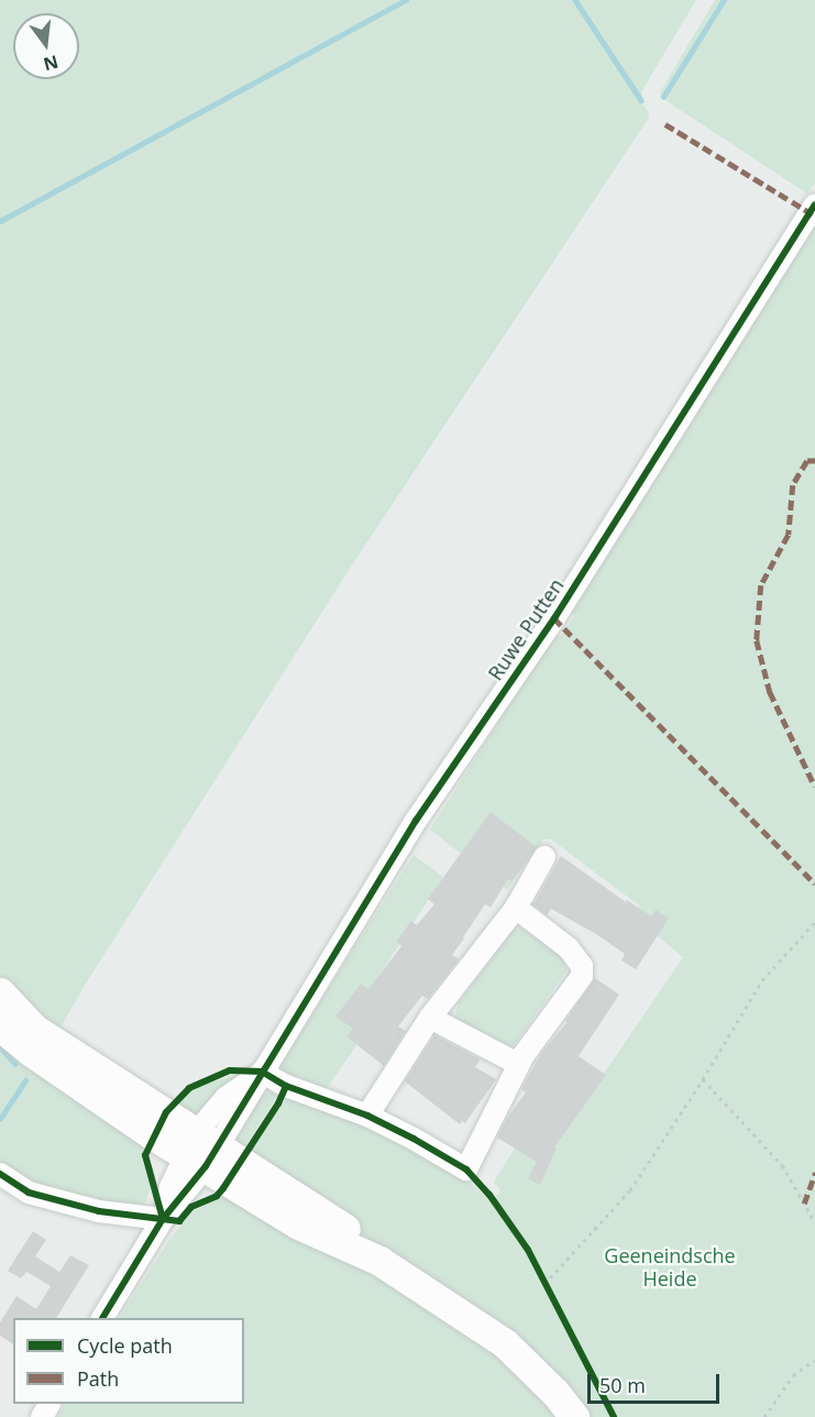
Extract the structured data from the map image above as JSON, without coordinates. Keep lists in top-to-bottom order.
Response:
{
  "streets": {
    "street": ["Ruwe Putten"]
  },
  "parks": ["Geeneindsche Heide"],
  "legend": ["Cycle path", "Path"],
  "scale_bar": "50 m",
  "north": "bottom"
}
